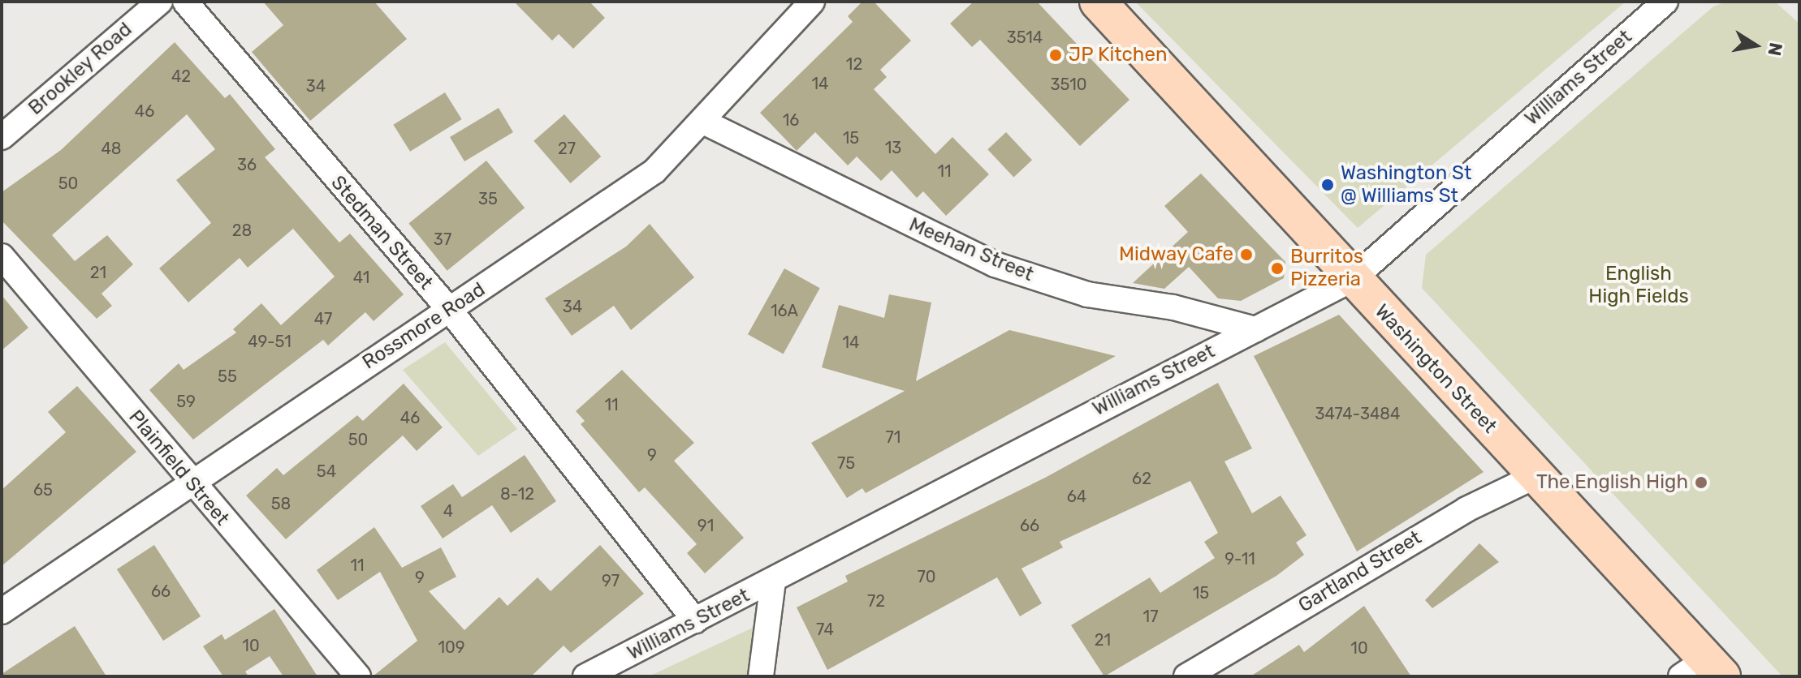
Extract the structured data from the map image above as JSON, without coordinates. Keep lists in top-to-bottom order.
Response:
{
  "streets": {
    "main road": ["Washington Street"],
    "street": [
      "Brookley Road",
      "Williams Street",
      "Stedman Street",
      "Meehan Street",
      "Rossmore Road",
      "Plainfield Street",
      "Gartland Street"
    ]
  },
  "crossings": [
    ["Williams Street", "Stedman Street"],
    ["Williams Street", "Meehan Street"],
    ["Williams Street", "Washington Street"],
    ["Stedman Street", "Rossmore Road"],
    ["Meehan Street", "Rossmore Road"],
    ["Rossmore Road", "Plainfield Street"],
    ["Washington Street", "Gartland Street"]
  ],
  "parks": ["English High Fields"],
  "places": [
    "JP Kitchen",
    "Washington St @ Williams St",
    "Midway Cafe",
    "Burritos Pizzeria",
    "The English High"
  ],
  "house_numbers": [
    "3514",
    "12",
    "42",
    "14",
    "3510",
    "34",
    "46",
    "16",
    "15",
    "13",
    "48",
    "27",
    "36",
    "11",
    "50",
    "35",
    "28",
    "37",
    "21",
    "41",
    "34",
    "16A",
    "47",
    "49-51",
    "14",
    "55",
    "59",
    "11",
    "3474-3484",
    "46",
    "71",
    "50",
    "9",
    "75",
    "54",
    "62",
    "65",
    "8-12",
    "64",
    "58",
    "4",
    "91",
    "66",
    "9-11",
    "11",
    "70",
    "9",
    "97",
    "66",
    "15",
    "72",
    "17",
    "74",
    "21",
    "10",
    "109",
    "10"
  ],
  "north": "right"
}
